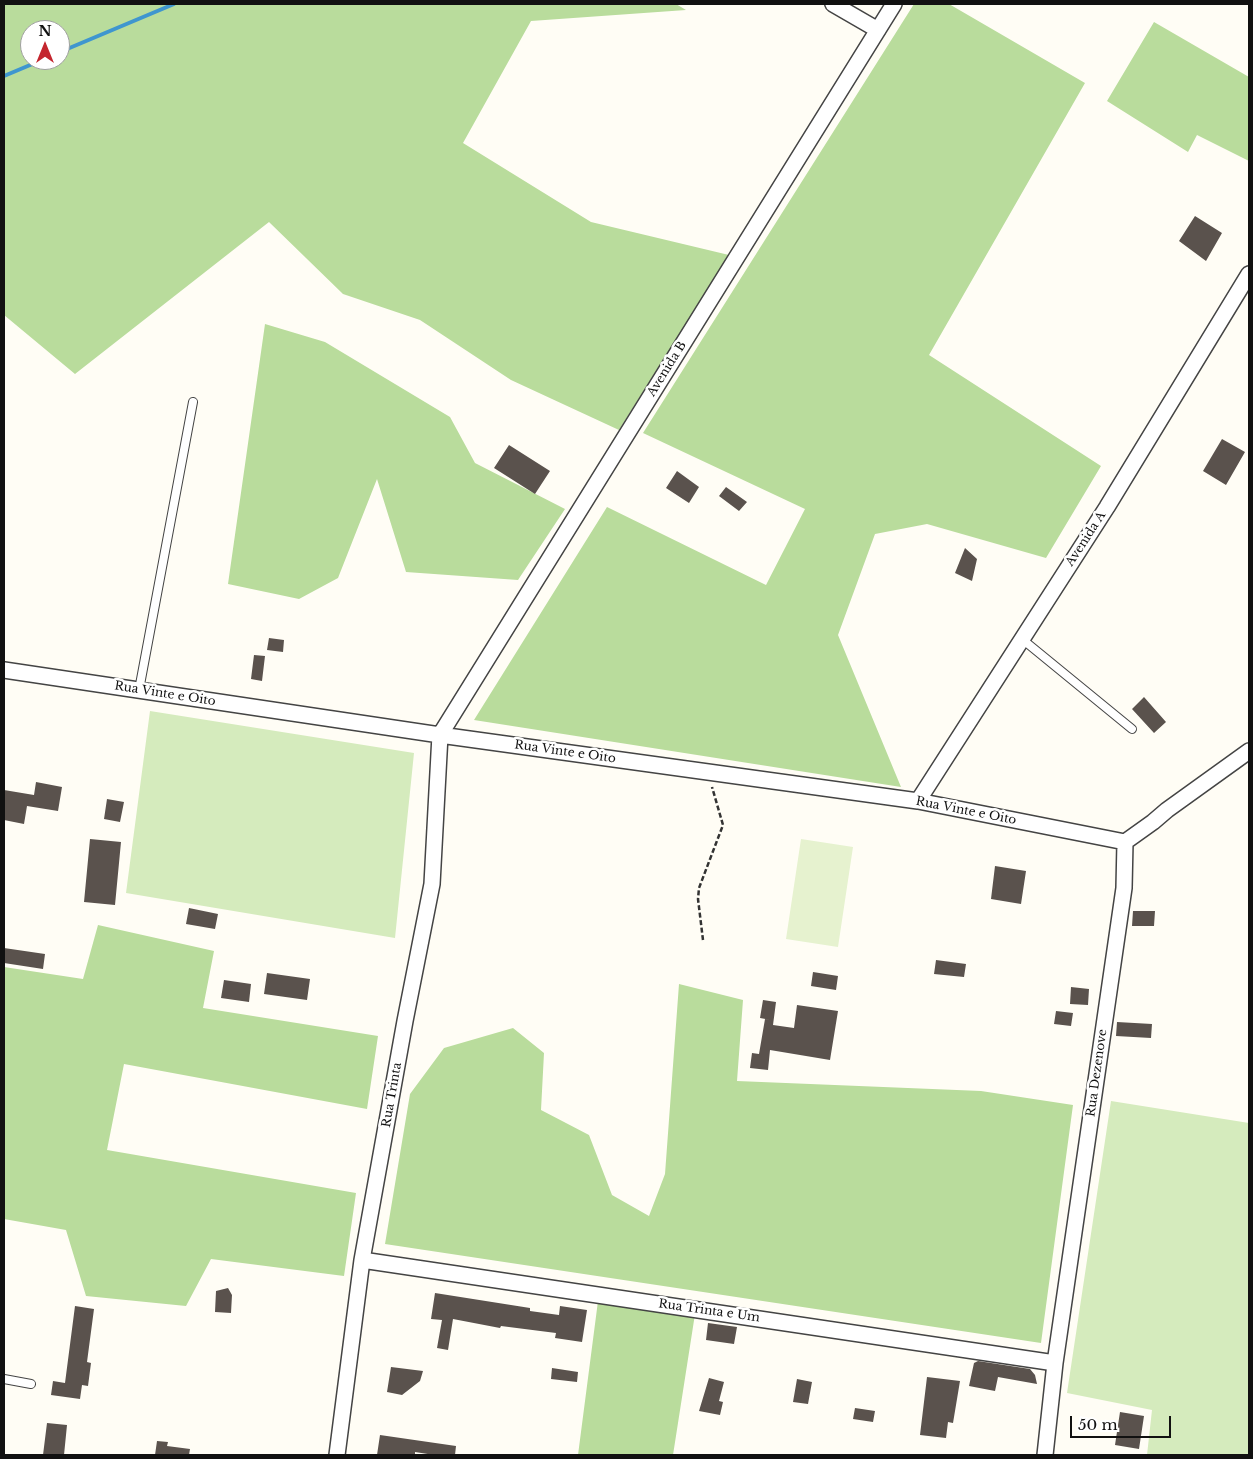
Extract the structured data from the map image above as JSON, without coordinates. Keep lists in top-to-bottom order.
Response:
{
  "streets": {
    "street": [
      "Avenida B",
      "Avenida A",
      "Rua Vinte e Oito",
      "Rua Dezenove",
      "Rua Trinta",
      "Rua Trinta e Um"
    ]
  },
  "crossings": [
    ["Avenida B", "Rua Vinte e Oito"],
    ["Avenida B", "Rua Trinta"],
    ["Avenida A", "Rua Vinte e Oito"],
    ["Rua Vinte e Oito", "Rua Dezenove"],
    ["Rua Vinte e Oito", "Rua Trinta"],
    ["Rua Dezenove", "Rua Trinta e Um"],
    ["Rua Trinta", "Rua Trinta e Um"]
  ],
  "scale_bar": "50 m",
  "north": "top"
}
